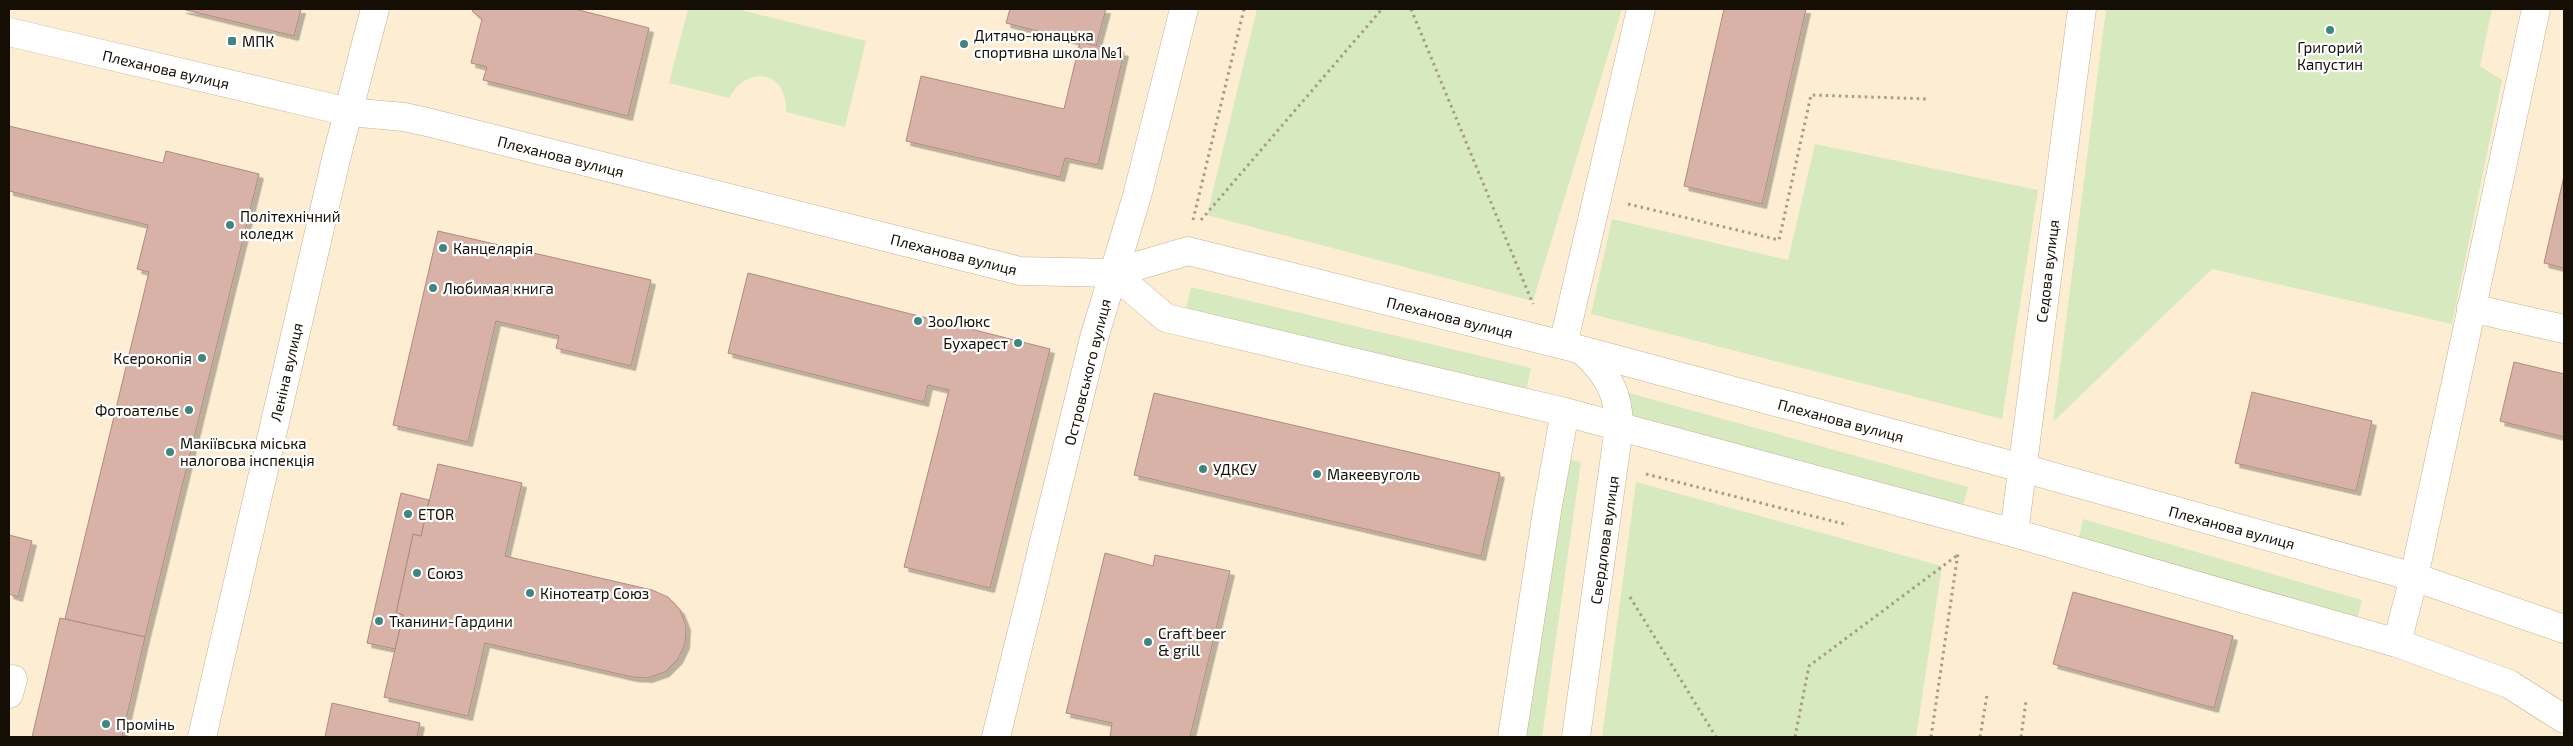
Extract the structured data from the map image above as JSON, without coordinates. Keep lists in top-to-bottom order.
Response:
{
  "streets": {
    "street": [
      "Плеханова вулиця",
      "Седова вулиця",
      "Леніна вулиця",
      "Островського вулиця",
      "Свердлова вулиця"
    ]
  },
  "crossings": [
    ["Плеханова вулиця", "Седова вулиця"],
    ["Плеханова вулиця", "Леніна вулиця"],
    ["Плеханова вулиця", "Островського вулиця"],
    ["Плеханова вулиця", "Свердлова вулиця"]
  ],
  "places": {
    "other": [
      "Григорий Капустин",
      "Дитячо-юнацька спортивна школа №1",
      "Полiтехнiчний коледж",
      "Канцелярія",
      "Любимая книга",
      "ЗооЛюкс",
      "Бухарест",
      "Ксерокопія",
      "Фотоательє",
      "Макіївська міська налогова інспекція",
      "УДКСУ",
      "Макеевуголь",
      "ETOR",
      "Союз",
      "Кінотеатр Союз",
      "Тканини-Гардини",
      "Craft beer & grill",
      "Промінь"
    ],
    "transit": ["МПК"]
  }
}
